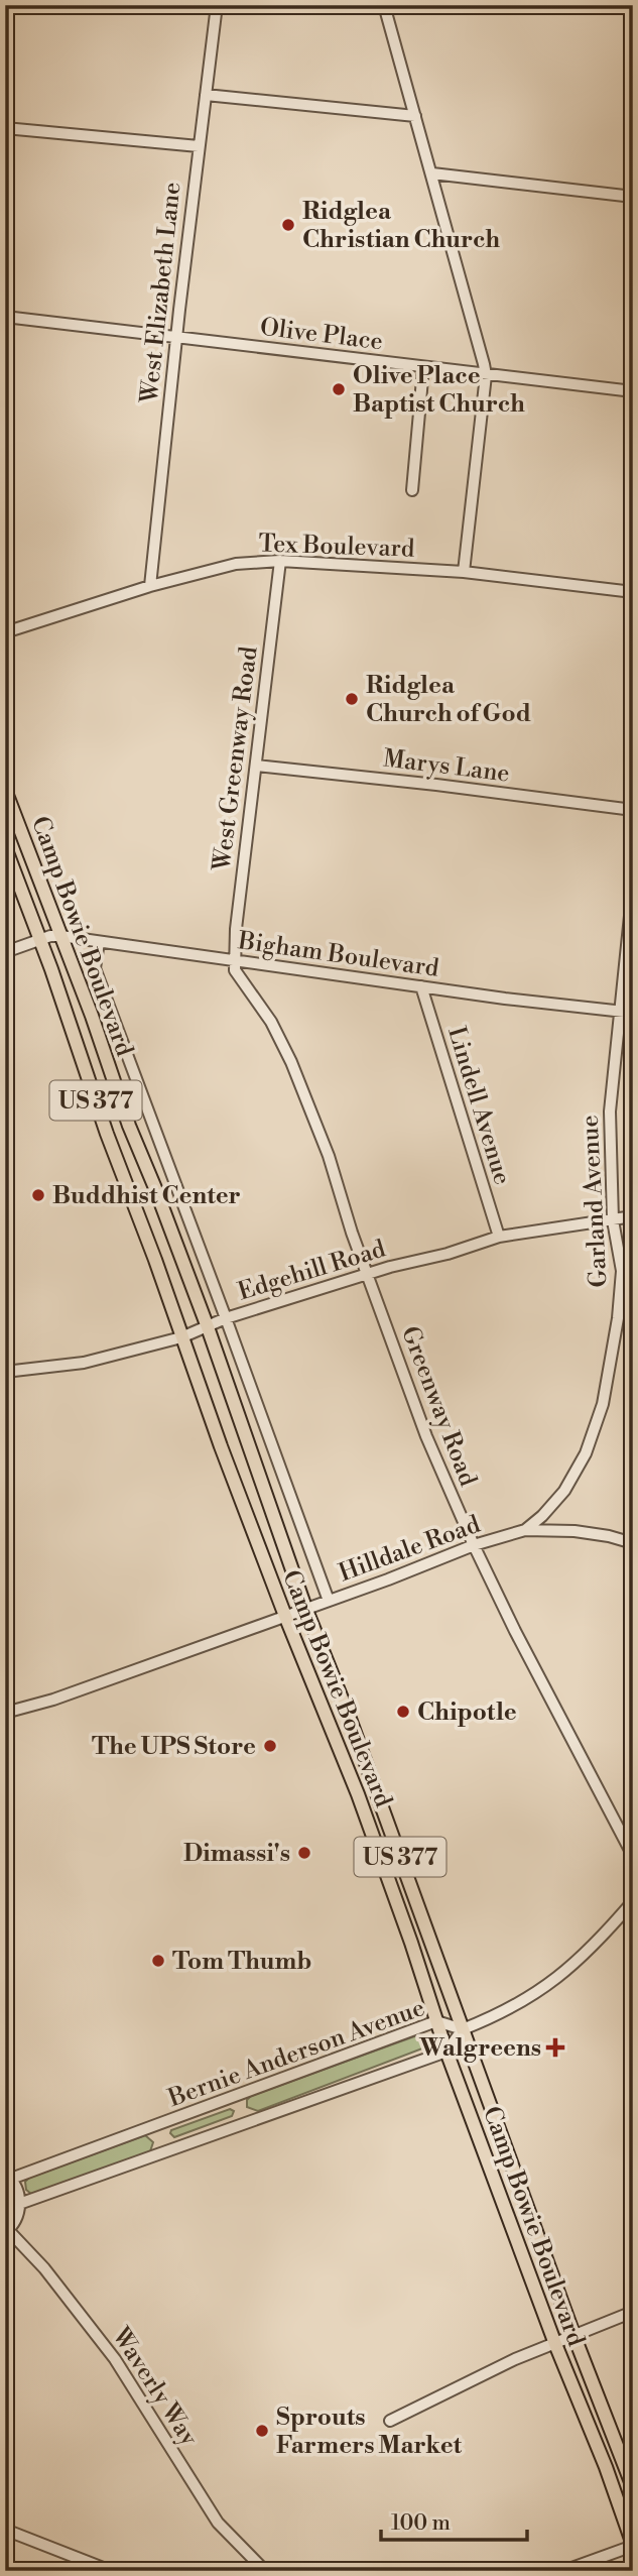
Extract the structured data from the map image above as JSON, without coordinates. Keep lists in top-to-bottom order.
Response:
{
  "streets": {
    "main road": ["Camp Bowie Boulevard", "US 377"],
    "street": [
      "West Elizabeth Lane",
      "Olive Place",
      "Tex Boulevard",
      "West Greenway Road",
      "Marys Lane",
      "Bigham Boulevard",
      "Lindell Avenue",
      "Garland Avenue",
      "Edgehill Road",
      "Greenway Road",
      "Hilldale Road",
      "Bernie Anderson Avenue",
      "Waverly Way"
    ]
  },
  "crossings": [
    ["West Elizabeth Lane", "Olive Place"],
    ["West Elizabeth Lane", "Tex Boulevard"],
    ["Tex Boulevard", "West Greenway Road"],
    ["West Greenway Road", "Marys Lane"],
    ["West Greenway Road", "Bigham Boulevard"],
    ["West Greenway Road", "Greenway Road"],
    ["Camp Bowie Boulevard", "Bigham Boulevard"],
    ["Camp Bowie Boulevard", "Edgehill Road"],
    ["Camp Bowie Boulevard", "Hilldale Road"],
    ["Camp Bowie Boulevard", "Bernie Anderson Avenue"],
    ["Bigham Boulevard", "Lindell Avenue"],
    ["Bigham Boulevard", "Garland Avenue"],
    ["Bigham Boulevard", "Greenway Road"],
    ["Lindell Avenue", "Edgehill Road"],
    ["Garland Avenue", "Edgehill Road"],
    ["Garland Avenue", "Hilldale Road"],
    ["Edgehill Road", "Greenway Road"],
    ["Greenway Road", "Hilldale Road"]
  ],
  "places": {
    "other": [
      "Ridglea Christian Church",
      "Olive Place Baptist Church",
      "Ridglea Church of God",
      "Buddhist Center",
      "Chipotle",
      "The UPS Store",
      "Dimassi's",
      "Tom Thumb",
      "Sprouts Farmers Market"
    ],
    "health": ["Walgreens"]
  },
  "scale_bar": "100 m"
}
